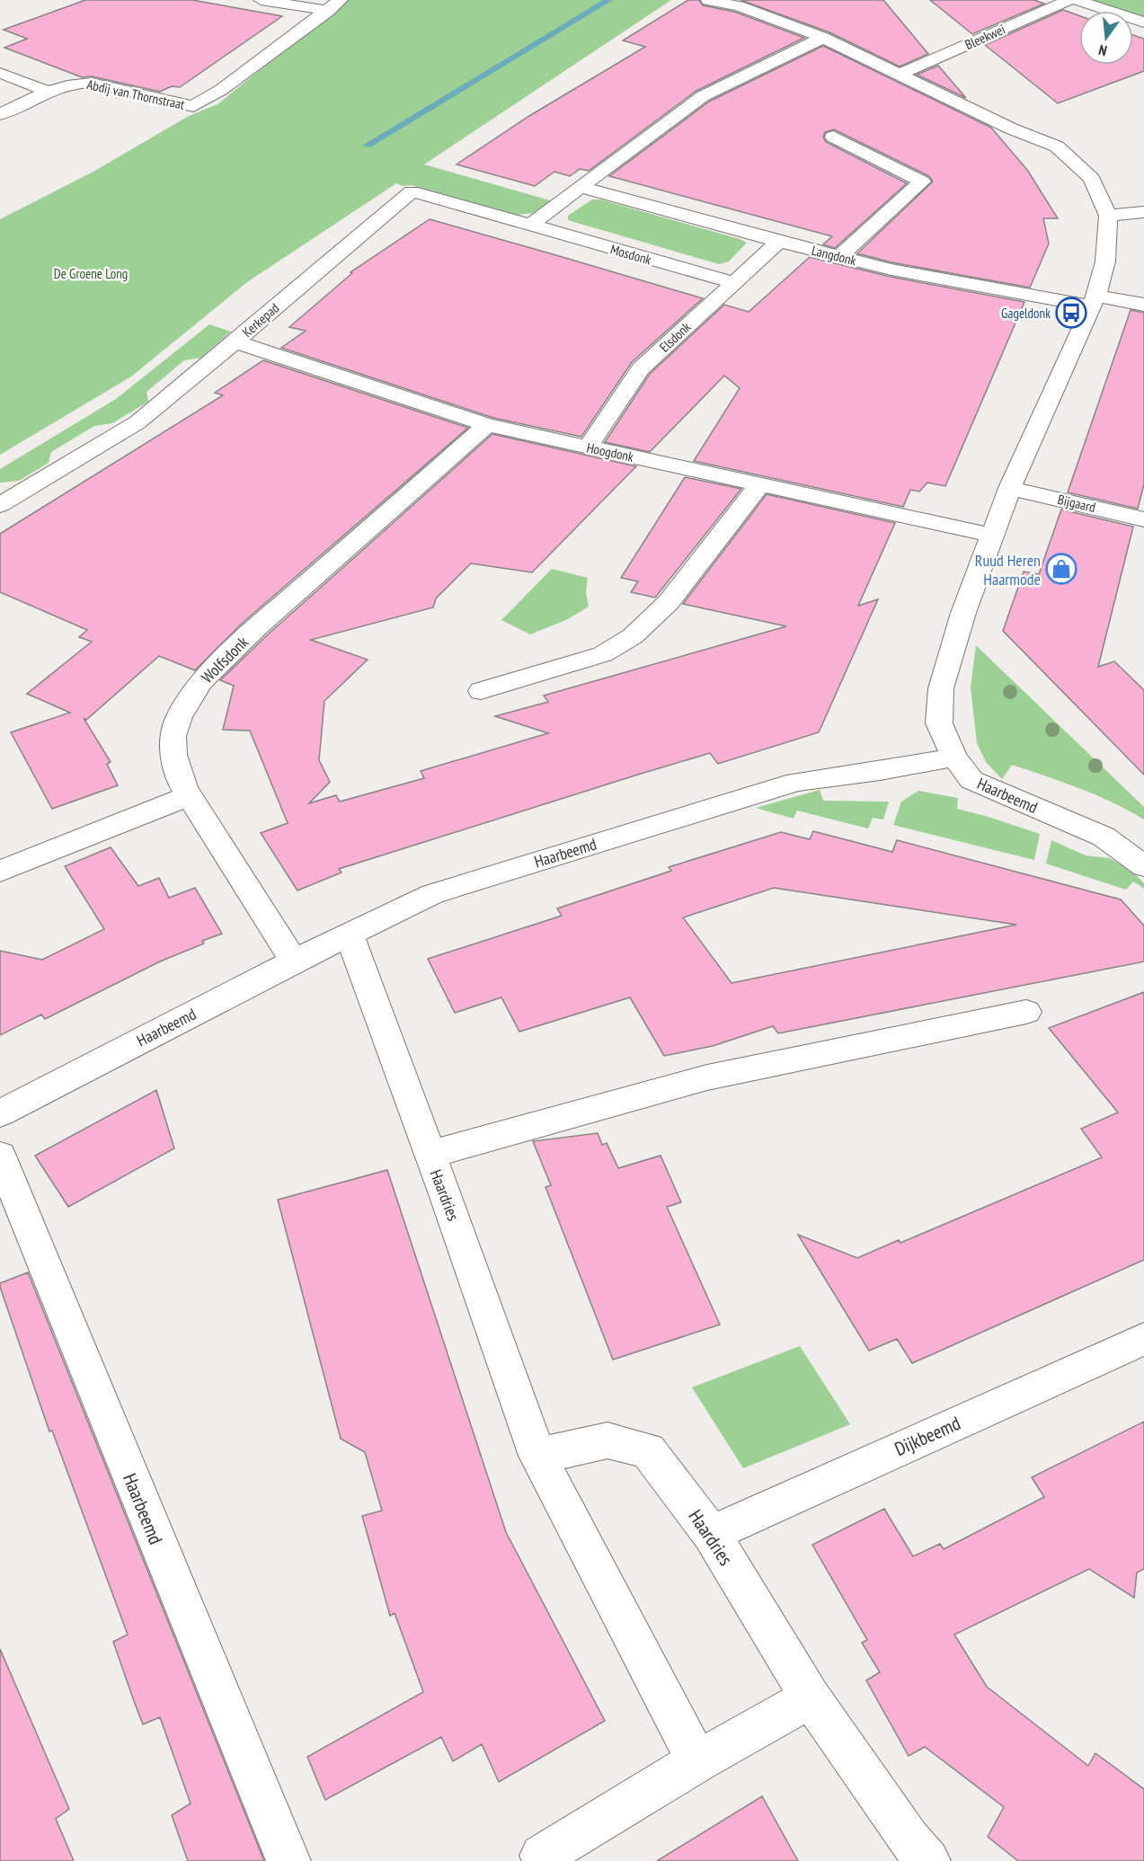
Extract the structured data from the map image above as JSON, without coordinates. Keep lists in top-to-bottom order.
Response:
{
  "streets": {
    "street": [
      "Bleekwei",
      "Abdij van Thornstraat",
      "Mosdonk",
      "Langdonk",
      "Kerkepad",
      "Elsdonk",
      "Hoogdonk",
      "Bijgaard",
      "Wolfsdonk",
      "Haarbeemd",
      "Haardries",
      "Dijkbeemd"
    ]
  },
  "crossings": [
    ["Mosdonk", "Kerkepad"],
    ["Mosdonk", "Elsdonk"],
    ["Langdonk", "Elsdonk"],
    ["Kerkepad", "Hoogdonk"],
    ["Elsdonk", "Hoogdonk"],
    ["Hoogdonk", "Wolfsdonk"],
    ["Wolfsdonk", "Haarbeemd"],
    ["Haarbeemd", "Haardries"],
    ["Haardries", "Dijkbeemd"]
  ],
  "parks": ["De Groene Long"],
  "places": {
    "bus stop": ["Gageldonk"],
    "shop": ["Ruud Heren Haarmode"]
  },
  "north": "bottom"
}
